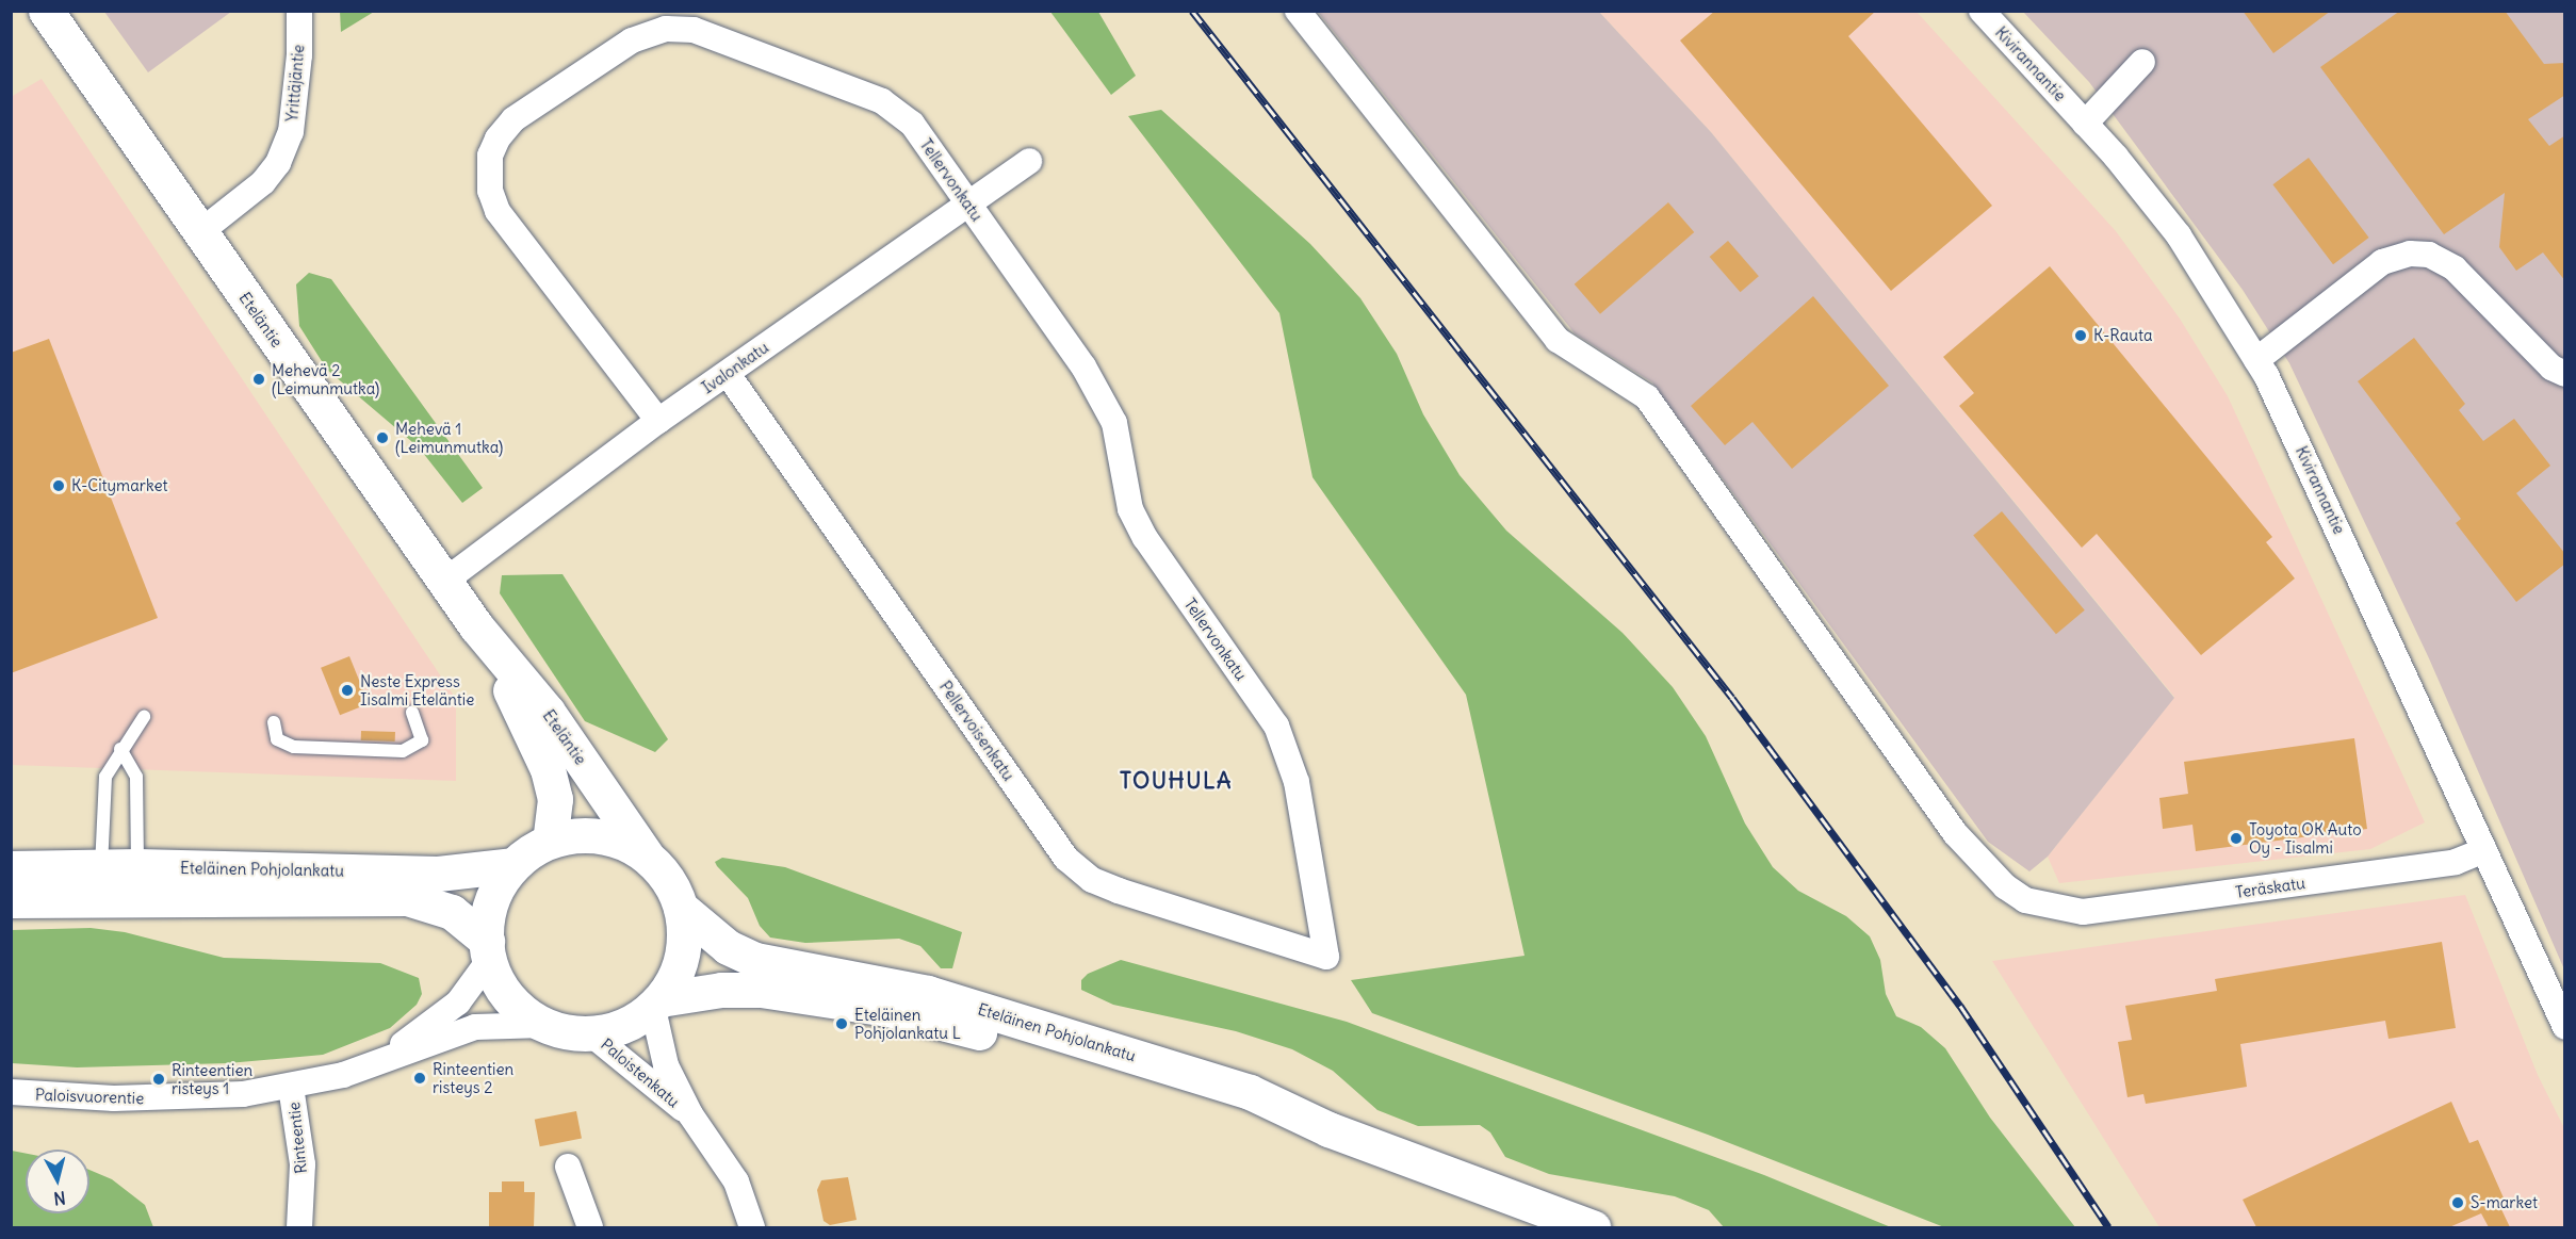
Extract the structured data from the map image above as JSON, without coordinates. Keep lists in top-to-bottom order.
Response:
{
  "streets": {
    "main road": ["Eteläntie", "Eteläinen Pohjolankatu"],
    "street": [
      "Kivirannantie",
      "Yrittäjäntie",
      "Tellervonkatu",
      "Ivalonkatu",
      "Pellervoisenkatu",
      "Teräskatu",
      "Paloistenkatu",
      "Paloisvuorentie",
      "Rinteentie"
    ]
  },
  "crossings": [
    ["Kivirannantie", "Teräskatu"],
    ["Yrittäjäntie", "Eteläntie"],
    ["Tellervonkatu", "Ivalonkatu"],
    ["Tellervonkatu", "Pellervoisenkatu"],
    ["Eteläntie", "Ivalonkatu"],
    ["Eteläntie", "Eteläinen Pohjolankatu"],
    ["Eteläntie", "Paloistenkatu"],
    ["Eteläntie", "Paloisvuorentie"],
    ["Ivalonkatu", "Pellervoisenkatu"],
    ["Eteläinen Pohjolankatu", "Paloistenkatu"],
    ["Eteläinen Pohjolankatu", "Paloisvuorentie"],
    ["Paloistenkatu", "Paloisvuorentie"],
    ["Paloisvuorentie", "Rinteentie"]
  ],
  "districts": ["TOUHULA"],
  "places": [
    "K-Rauta",
    "Mehevä 2 (Leimunmutka)",
    "Mehevä 1 (Leimunmutka)",
    "K-Citymarket",
    "Neste Express Iisalmi Eteläntie",
    "Toyota OK Auto Oy - Iisalmi",
    "Eteläinen Pohjolankatu L",
    "Rinteentien risteys 2",
    "Rinteentien risteys 1",
    "S-market"
  ],
  "north": "bottom"
}
